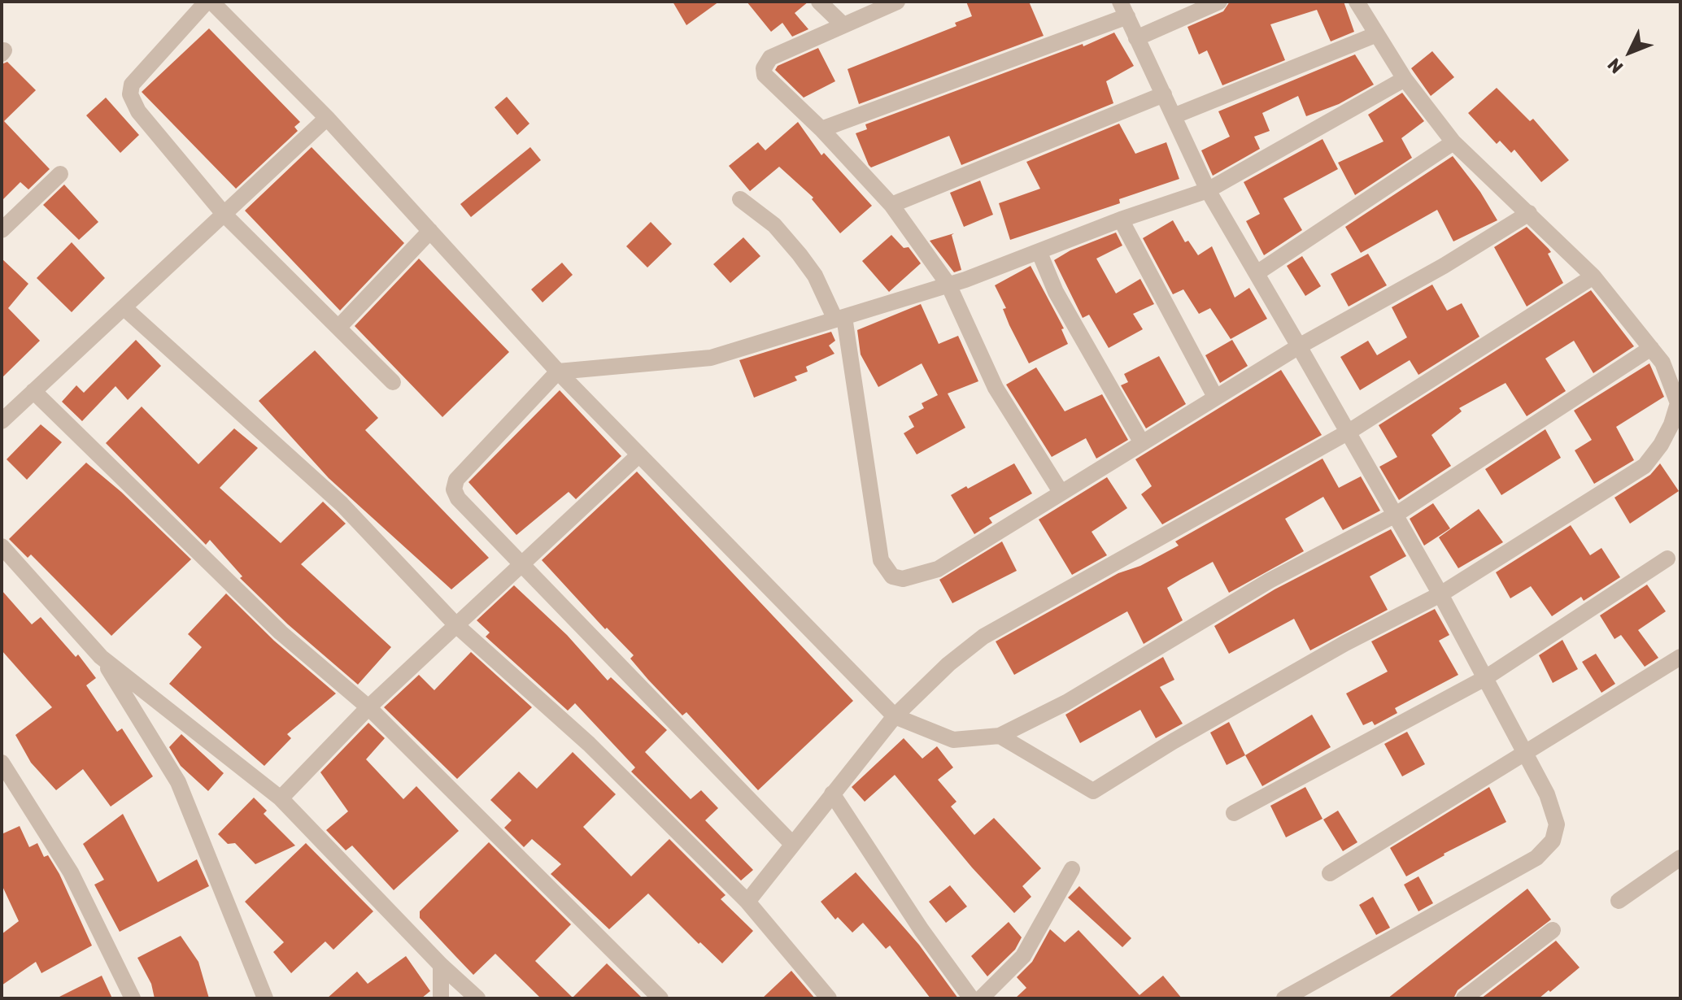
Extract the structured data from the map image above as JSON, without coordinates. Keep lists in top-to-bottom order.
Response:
{
  "north": "bottom left"
}
